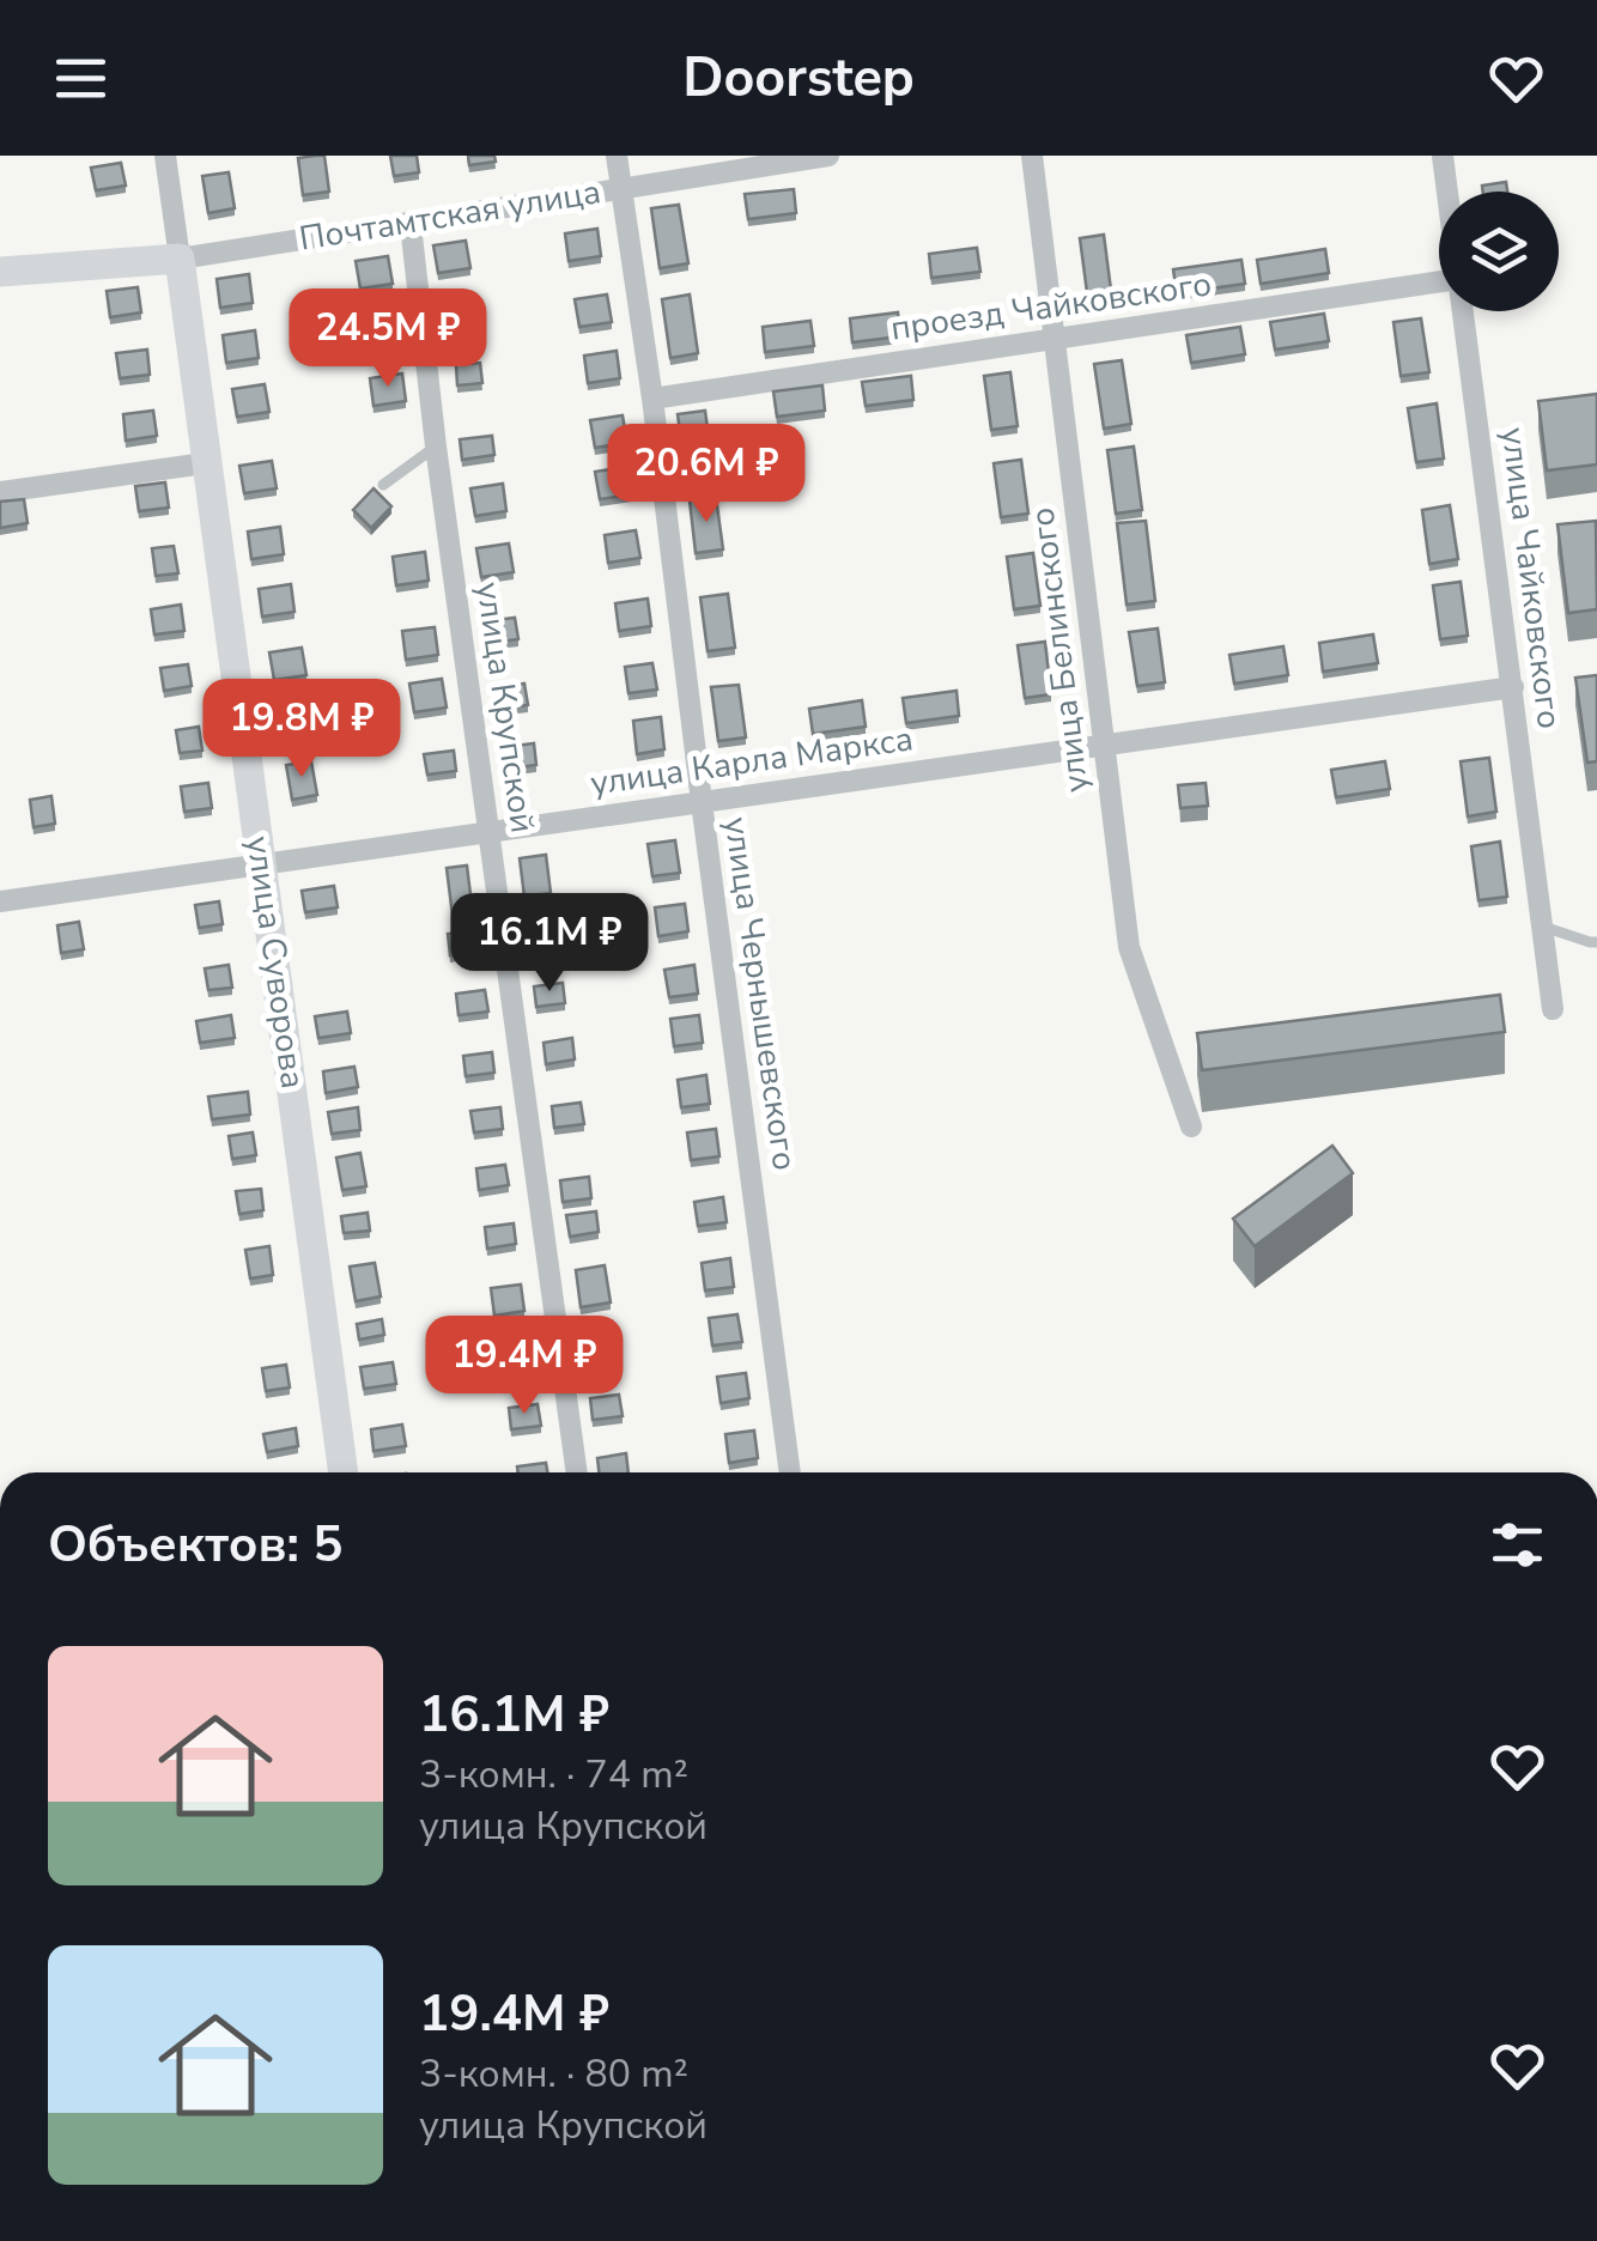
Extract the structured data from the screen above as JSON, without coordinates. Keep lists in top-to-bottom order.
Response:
{
  "streets": {
    "street": [
      "Почтамтская улица",
      "проезд Чайковского",
      "улица Чайковского",
      "улица Белинского",
      "улица Крупской",
      "улица Карла Маркса",
      "улица Суворова",
      "улица Чернышевского"
    ]
  },
  "crossings": [
    ["Почтамтская улица", "улица Крупской"],
    ["Почтамтская улица", "улица Суворова"],
    ["Почтамтская улица", "улица Чернышевского"],
    ["проезд Чайковского", "улица Белинского"],
    ["проезд Чайковского", "улица Чернышевского"],
    ["улица Чайковского", "улица Карла Маркса"],
    ["улица Белинского", "улица Карла Маркса"],
    ["улица Крупской", "улица Карла Маркса"],
    ["улица Карла Маркса", "улица Суворова"],
    ["улица Карла Маркса", "улица Чернышевского"]
  ],
  "page": {
    "header": "Doorstep",
    "price": [
      "24.5M ₽",
      "20.6M ₽",
      "19.8M ₽",
      "16.1M ₽",
      "19.4M ₽"
    ],
    "heading": "Объектов: 5",
    "list": [
      {
        "name": "16.1M ₽",
        "note": "3-комн. · 74 m² · улица Крупской"
      },
      {
        "name": "19.4M ₽",
        "note": "3-комн. · 80 m² · улица Крупской"
      }
    ]
  }
}
